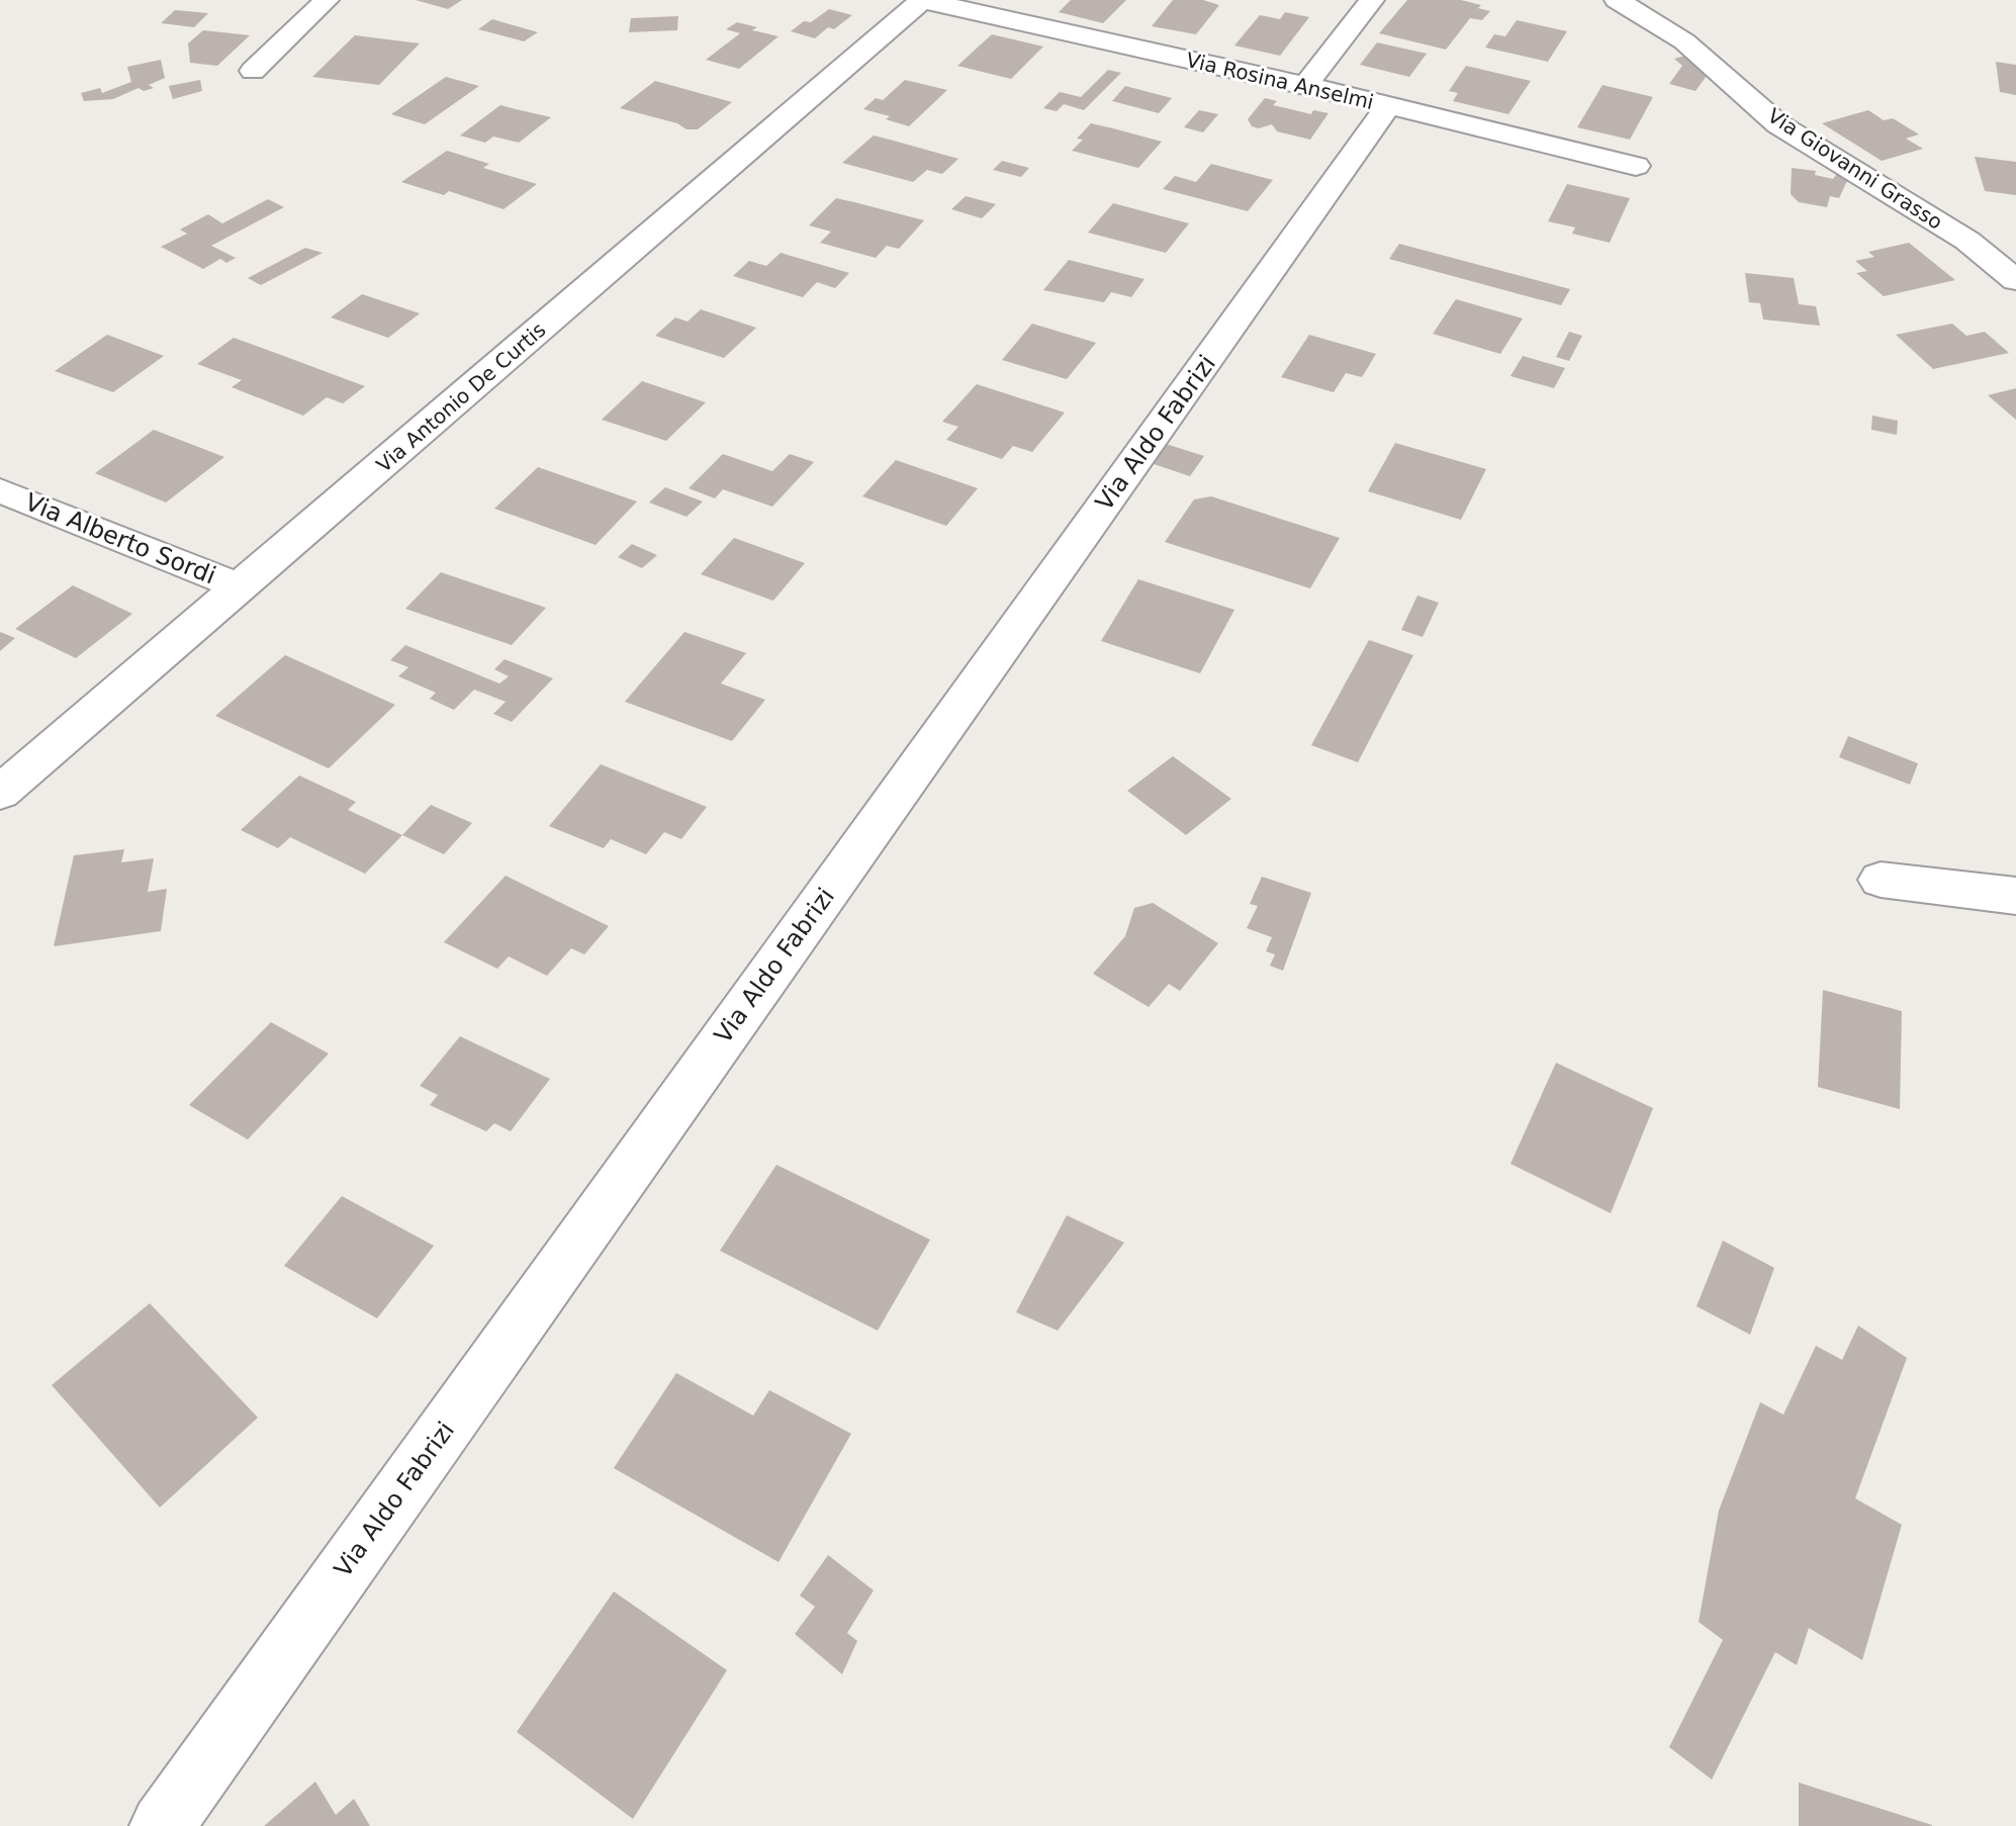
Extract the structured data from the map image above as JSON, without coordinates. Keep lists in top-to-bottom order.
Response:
{
  "streets": {
    "street": [
      "Via Rosina Anselmi",
      "Via Giovanni Grasso",
      "Via Antonio De Curtis",
      "Via Aldo Fabrizi",
      "Via Alberto Sordi"
    ]
  },
  "crossings": [
    ["Via Rosina Anselmi", "Via Antonio De Curtis"],
    ["Via Rosina Anselmi", "Via Aldo Fabrizi"],
    ["Via Antonio De Curtis", "Via Alberto Sordi"]
  ]
}
